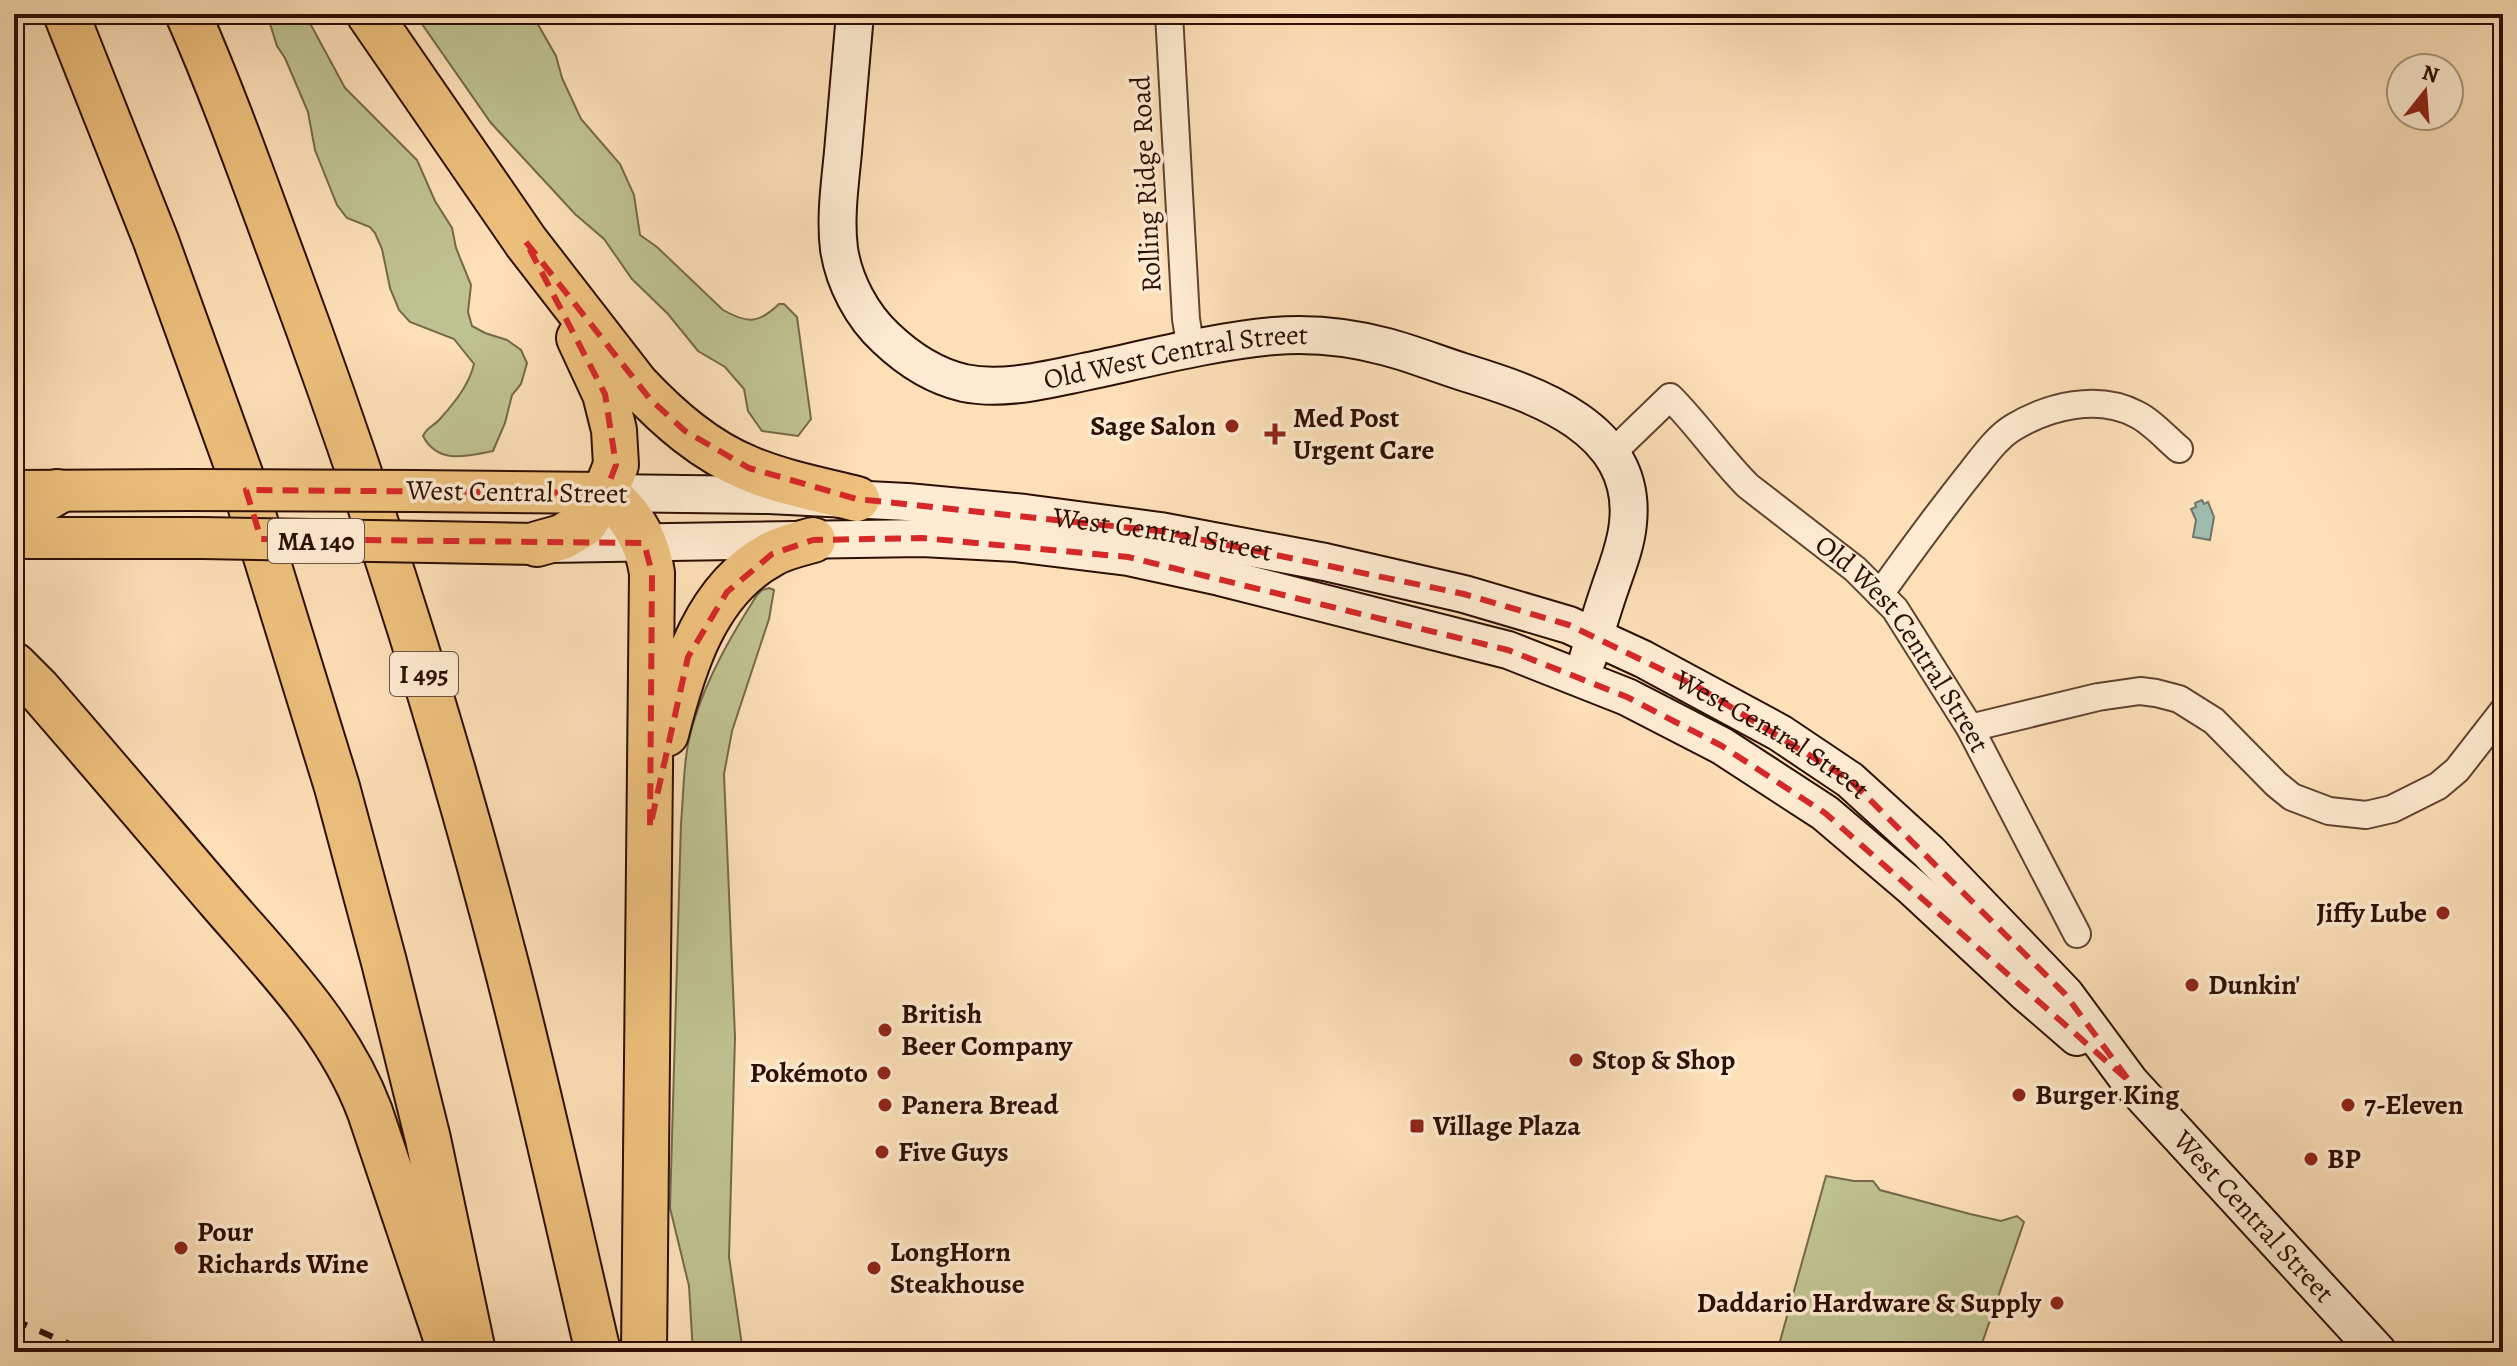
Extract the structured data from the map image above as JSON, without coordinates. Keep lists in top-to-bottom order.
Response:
{
  "streets": {
    "highway": ["I 495"],
    "main road": ["Old West Central Street", "West Central Street", "MA 140"],
    "street": ["Rolling Ridge Road"]
  },
  "crossings": [
    ["Rolling Ridge Road", "Old West Central Street"]
  ],
  "places": {
    "other": [
      "Sage Salon",
      "Jiffy Lube",
      "Dunkin'",
      "British Beer Company",
      "Stop & Shop",
      "Pokémoto",
      "Burger King",
      "Panera Bread",
      "7-Eleven",
      "Five Guys",
      "BP",
      "Pour Richards Wine",
      "LongHorn Steakhouse",
      "Daddario Hardware & Supply"
    ],
    "health": ["Med Post Urgent Care"],
    "transit": ["Village Plaza"]
  },
  "north": "top"
}
